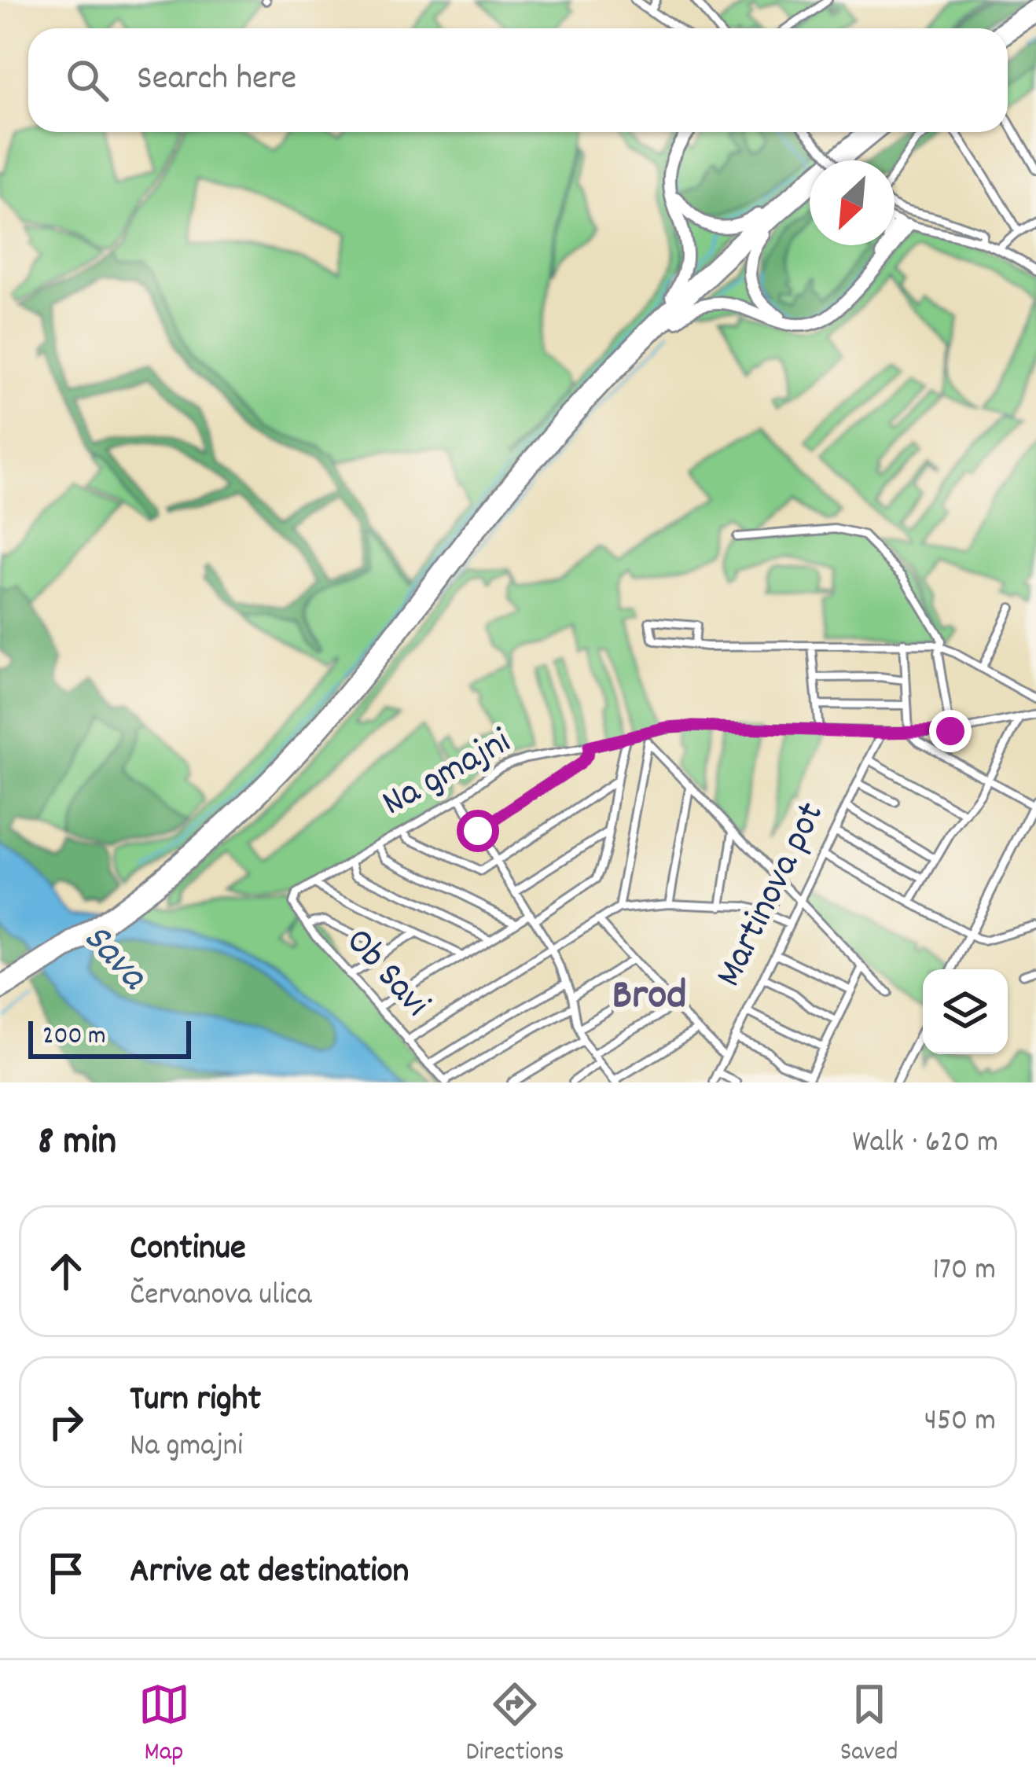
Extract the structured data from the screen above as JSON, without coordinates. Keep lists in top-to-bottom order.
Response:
{
  "streets": {
    "street": ["Na gmajni", "Martinova pot", "Ob Savi"]
  },
  "crossings": [
    ["Na gmajni", "Martinova pot"],
    ["Na gmajni", "Ob Savi"]
  ],
  "districts": ["Brod"],
  "water": ["Sava"],
  "scale_bar": "200 m",
  "north": "bottom left",
  "page": {
    "search": "Search here",
    "scale": "200 m",
    "heading": ["8 min", "Walk · 620 m"],
    "list": [
      ["Continue", "Červanova ulica", "170 m"],
      ["Turn right", "Na gmajni", "450 m"],
      "Arrive at destination"
    ],
    "nav": ["Map", "Directions", "Saved"]
  }
}
